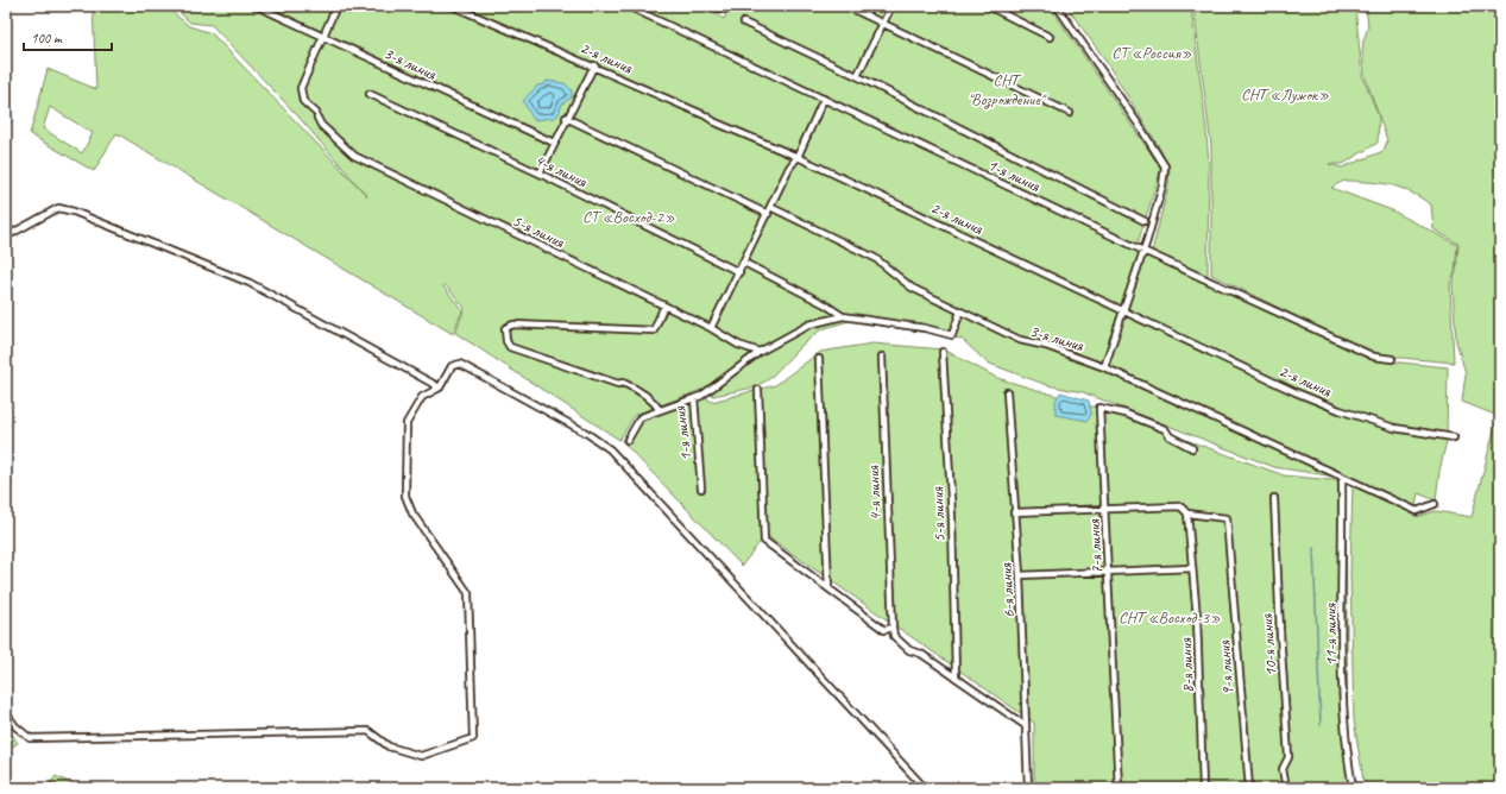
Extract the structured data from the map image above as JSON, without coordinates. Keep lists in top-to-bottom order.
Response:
{
  "streets": {
    "street": [
      "2-я линия",
      "3-я линия",
      "4-я линия",
      "1-я линия",
      "5-я линия",
      "7-я линия",
      "6-я линия",
      "11-я линия",
      "10-я линия",
      "8-я линия",
      "9-я линия"
    ]
  },
  "crossings": [
    ["3-я линия", "5-я линия"],
    ["3-я линия", "11-я линия"],
    ["8-я линия", "9-я линия"]
  ],
  "parks": [
    "СТ «Россия»",
    "СНТ \"Возрождение\"",
    "СНТ «Лужок»",
    "СТ «Восход-2»",
    "СНТ «Восход-3»"
  ],
  "scale_bar": "100 m"
}
